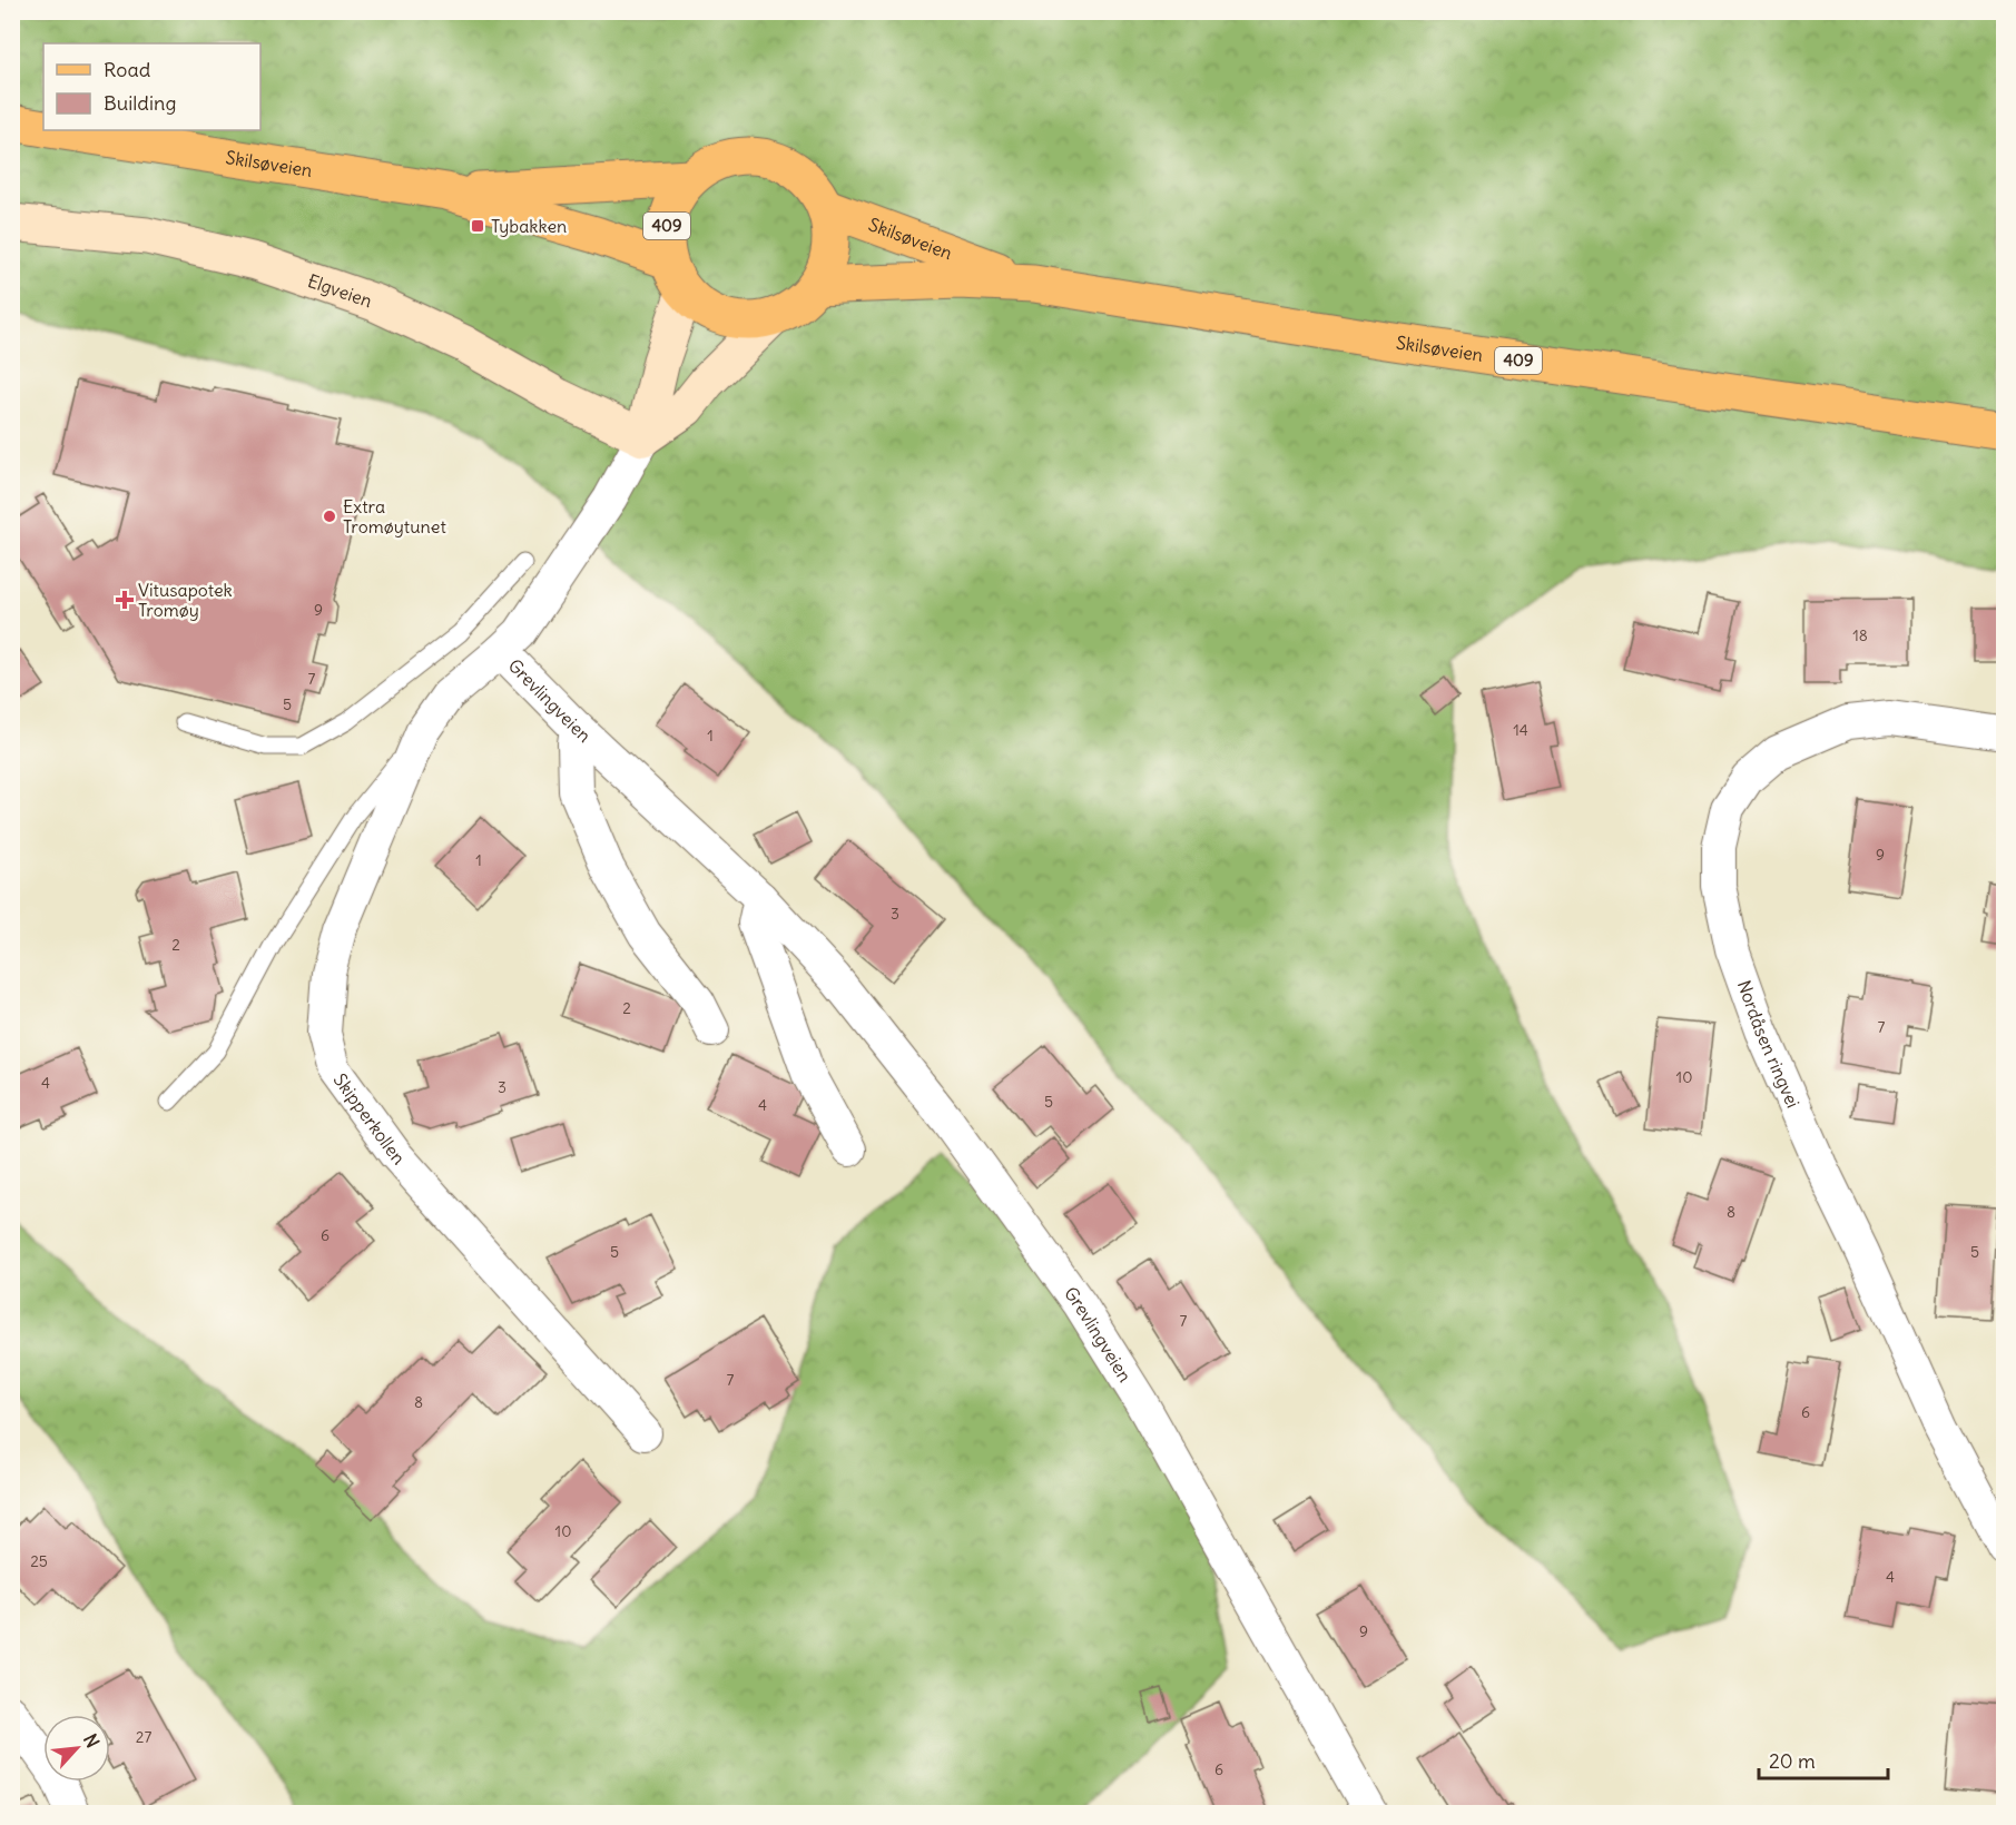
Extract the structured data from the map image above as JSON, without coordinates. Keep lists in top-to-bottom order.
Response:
{
  "streets": {
    "main road": ["Skilsøveien", "409", "Elgveien"],
    "street": ["Grevlingveien", "Nordåsen ringvei", "Skipperkollen"]
  },
  "crossings": [
    ["Skilsøveien", "409"],
    ["Elgveien", "Grevlingveien"],
    ["Grevlingveien", "Skipperkollen"]
  ],
  "places": {
    "transit": ["Tybakken"],
    "other": ["Extra Tromøytunet"],
    "health": ["Vitusapotek Tromøy"]
  },
  "house_numbers": [
    "9",
    "18",
    "7",
    "5",
    "14",
    "1",
    "9",
    "1",
    "3",
    "2",
    "2",
    "7",
    "10",
    "4",
    "3",
    "5",
    "4",
    "8",
    "6",
    "5",
    "5",
    "7",
    "7",
    "8",
    "6",
    "10",
    "25",
    "4",
    "9",
    "27",
    "6"
  ],
  "legend": ["Road", "Building"],
  "scale_bar": "20 m",
  "north": "top right"
}
